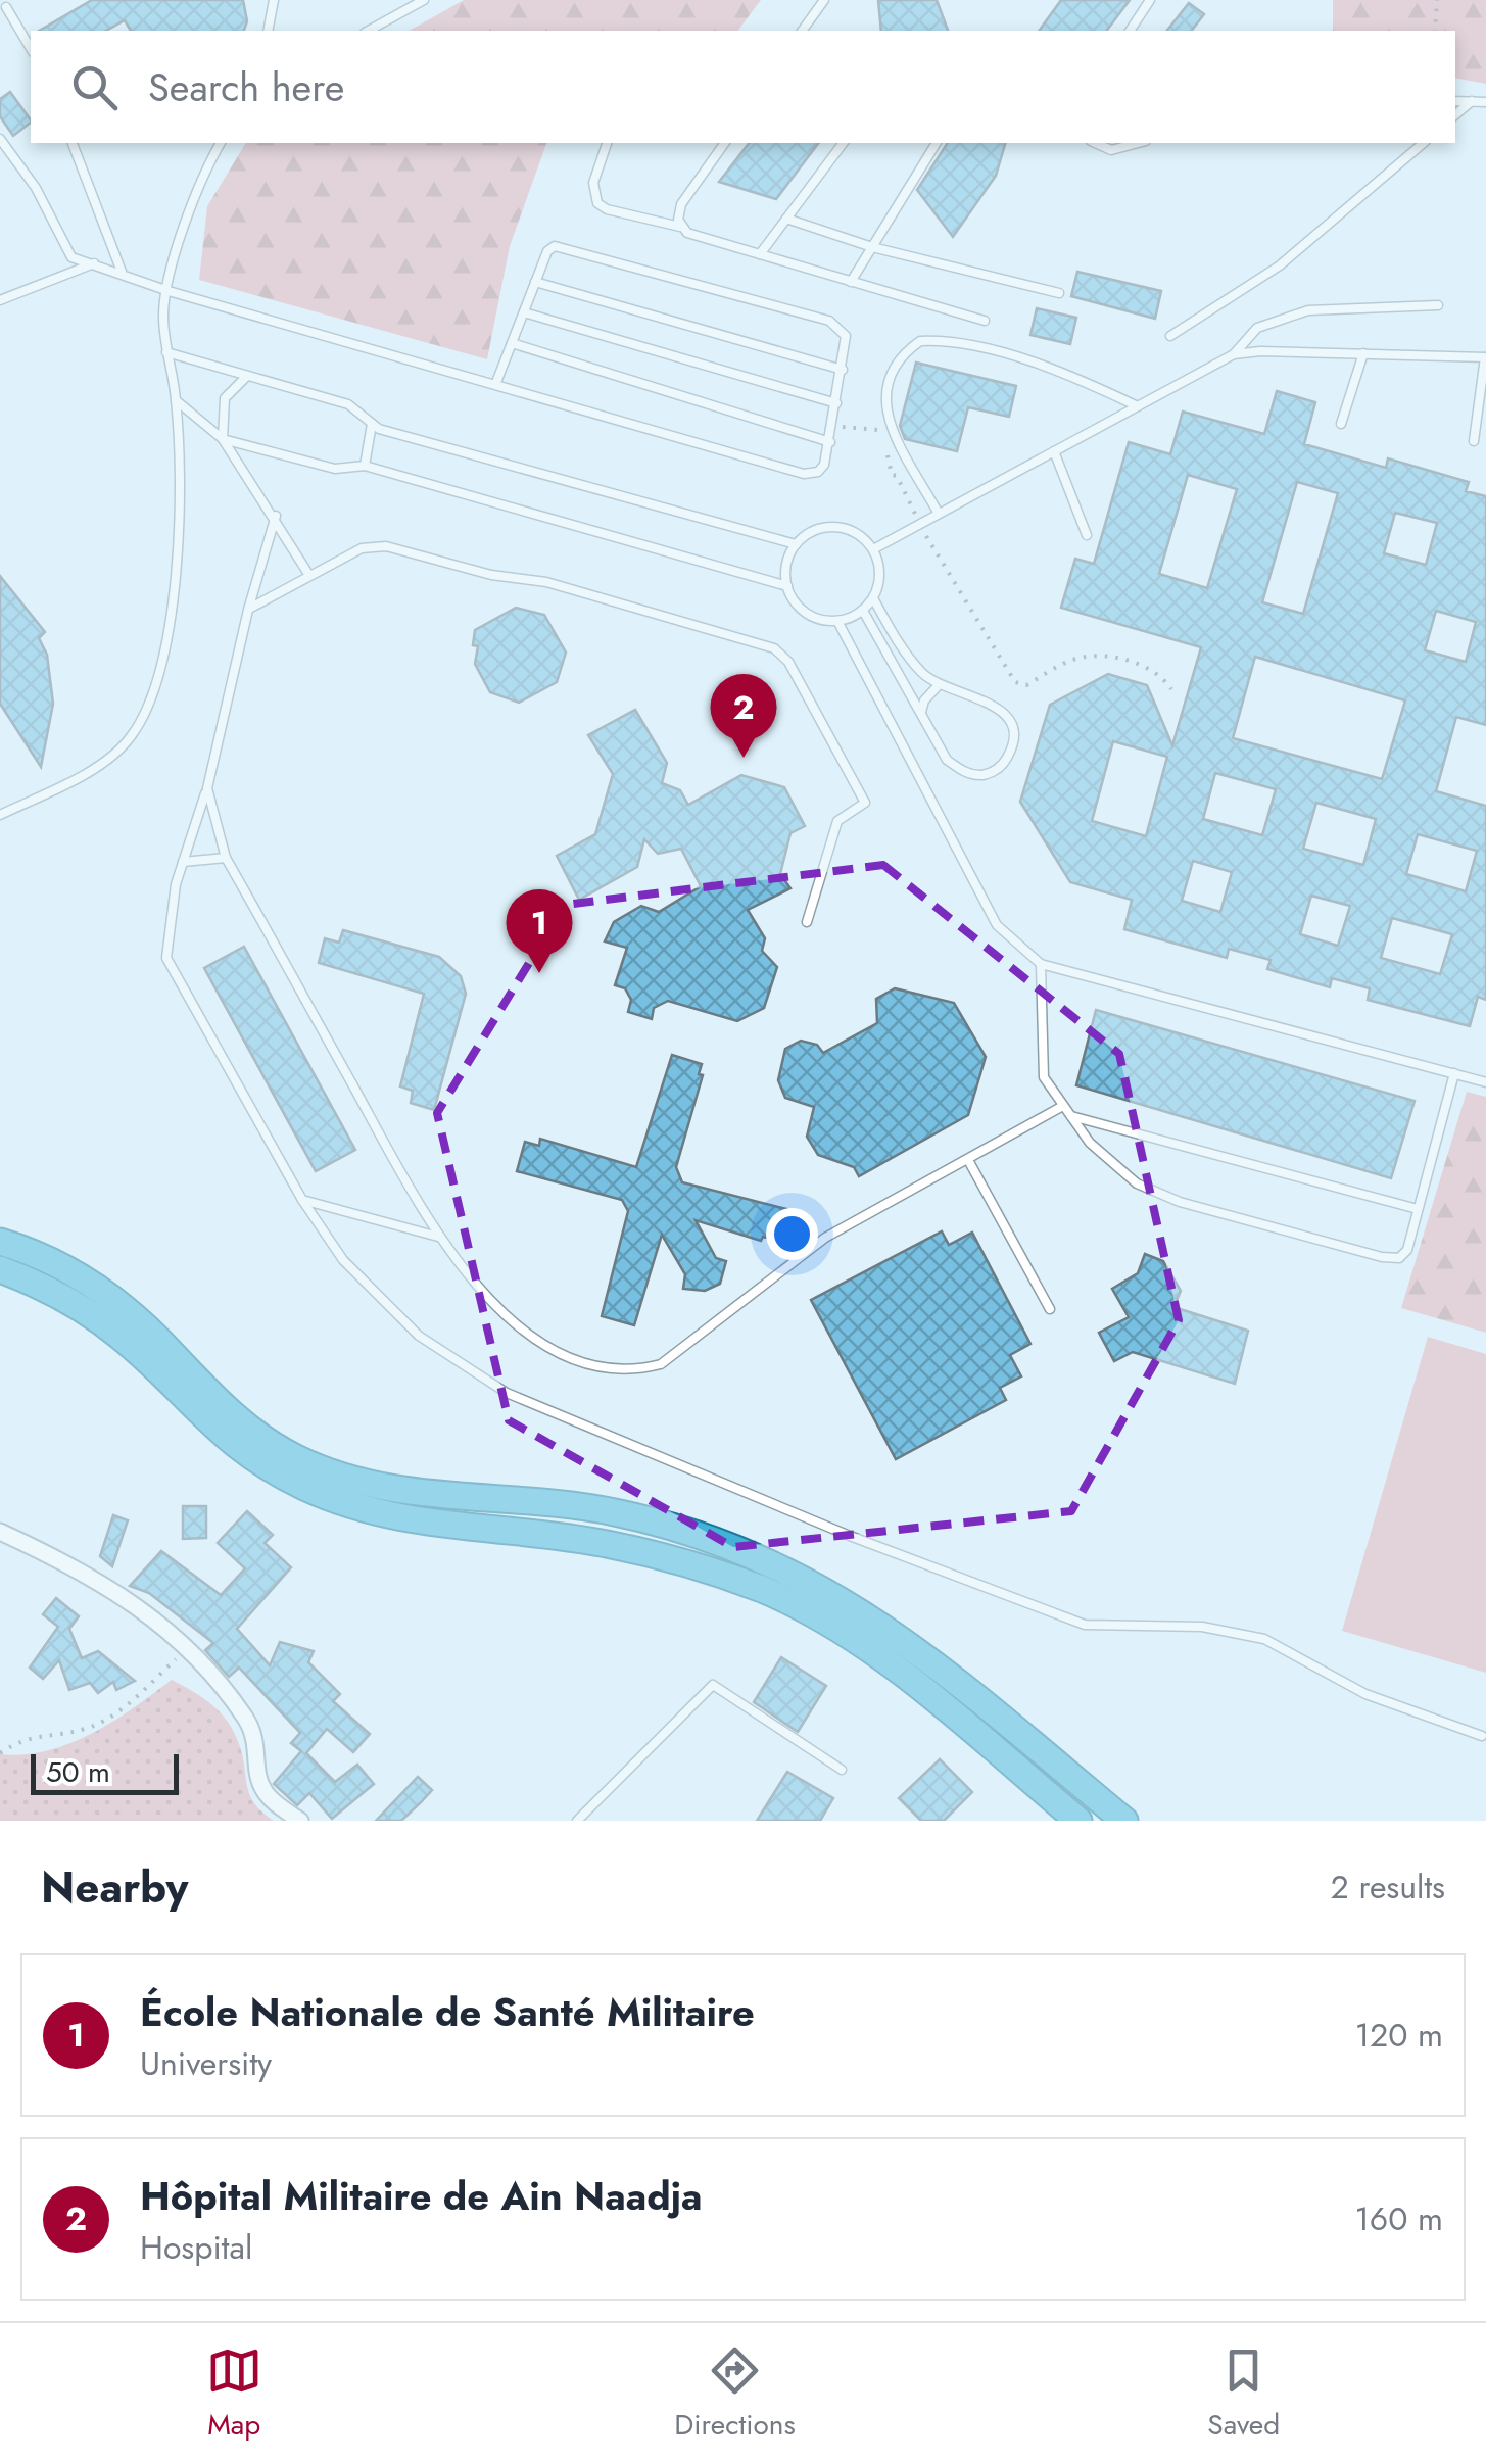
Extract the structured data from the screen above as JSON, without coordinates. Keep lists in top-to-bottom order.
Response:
{
  "scale_bar": "50 m",
  "page": {
    "search": "Search here",
    "pins": ["2", "1"],
    "scale": "50 m",
    "heading": ["Nearby", "2 results"],
    "list": [
      {
        "mark": "1",
        "name": "École Nationale de Santé Militaire",
        "note": "University",
        "value": "120 m"
      },
      {
        "mark": "2",
        "name": "Hôpital Militaire de Ain Naadja",
        "note": "Hospital",
        "value": "160 m"
      }
    ],
    "nav": ["Map", "Directions", "Saved"]
  }
}
